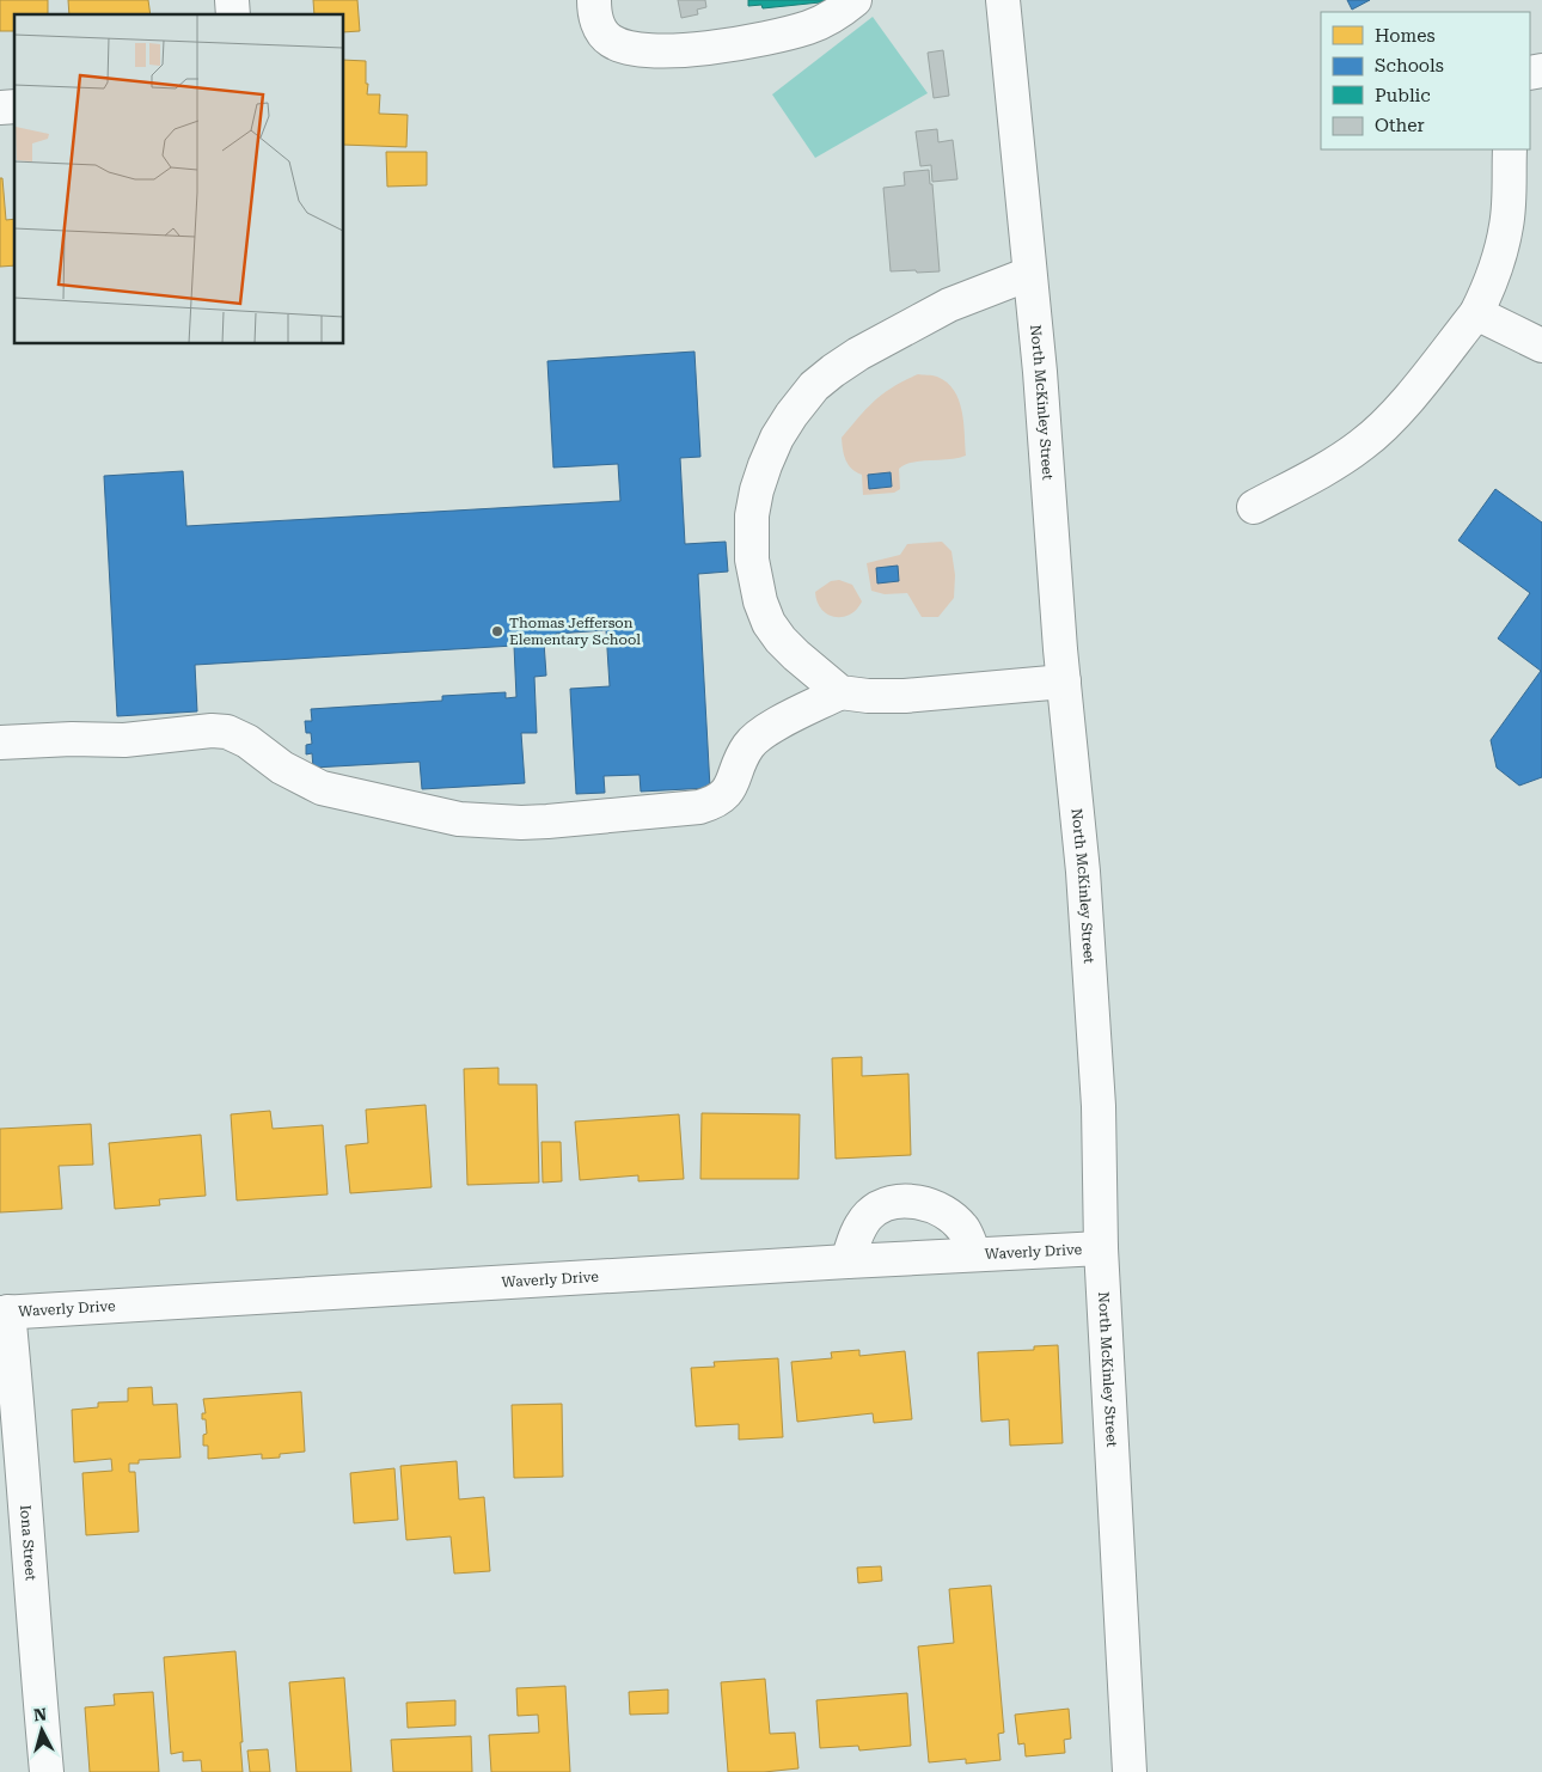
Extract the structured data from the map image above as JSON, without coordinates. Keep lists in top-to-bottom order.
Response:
{
  "streets": {
    "street": ["North McKinley Street", "Waverly Drive", "Iona Street"]
  },
  "crossings": [
    ["North McKinley Street", "Waverly Drive"],
    ["Waverly Drive", "Iona Street"]
  ],
  "places": ["Thomas Jefferson Elementary School"],
  "legend": [
    "Homes",
    "Schools",
    "Public",
    "Other"
  ],
  "north": "top"
}
